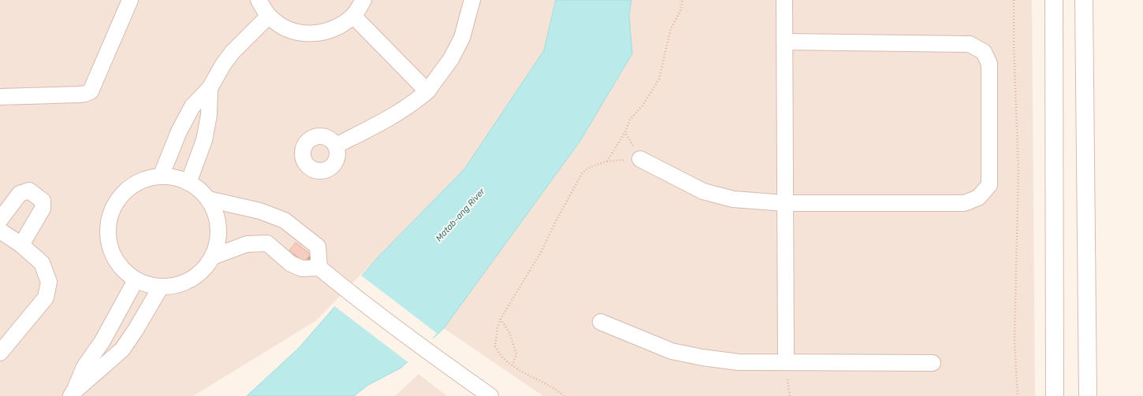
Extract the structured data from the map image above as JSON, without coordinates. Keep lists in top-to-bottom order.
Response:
{
  "water": ["Matab-ang River"]
}
